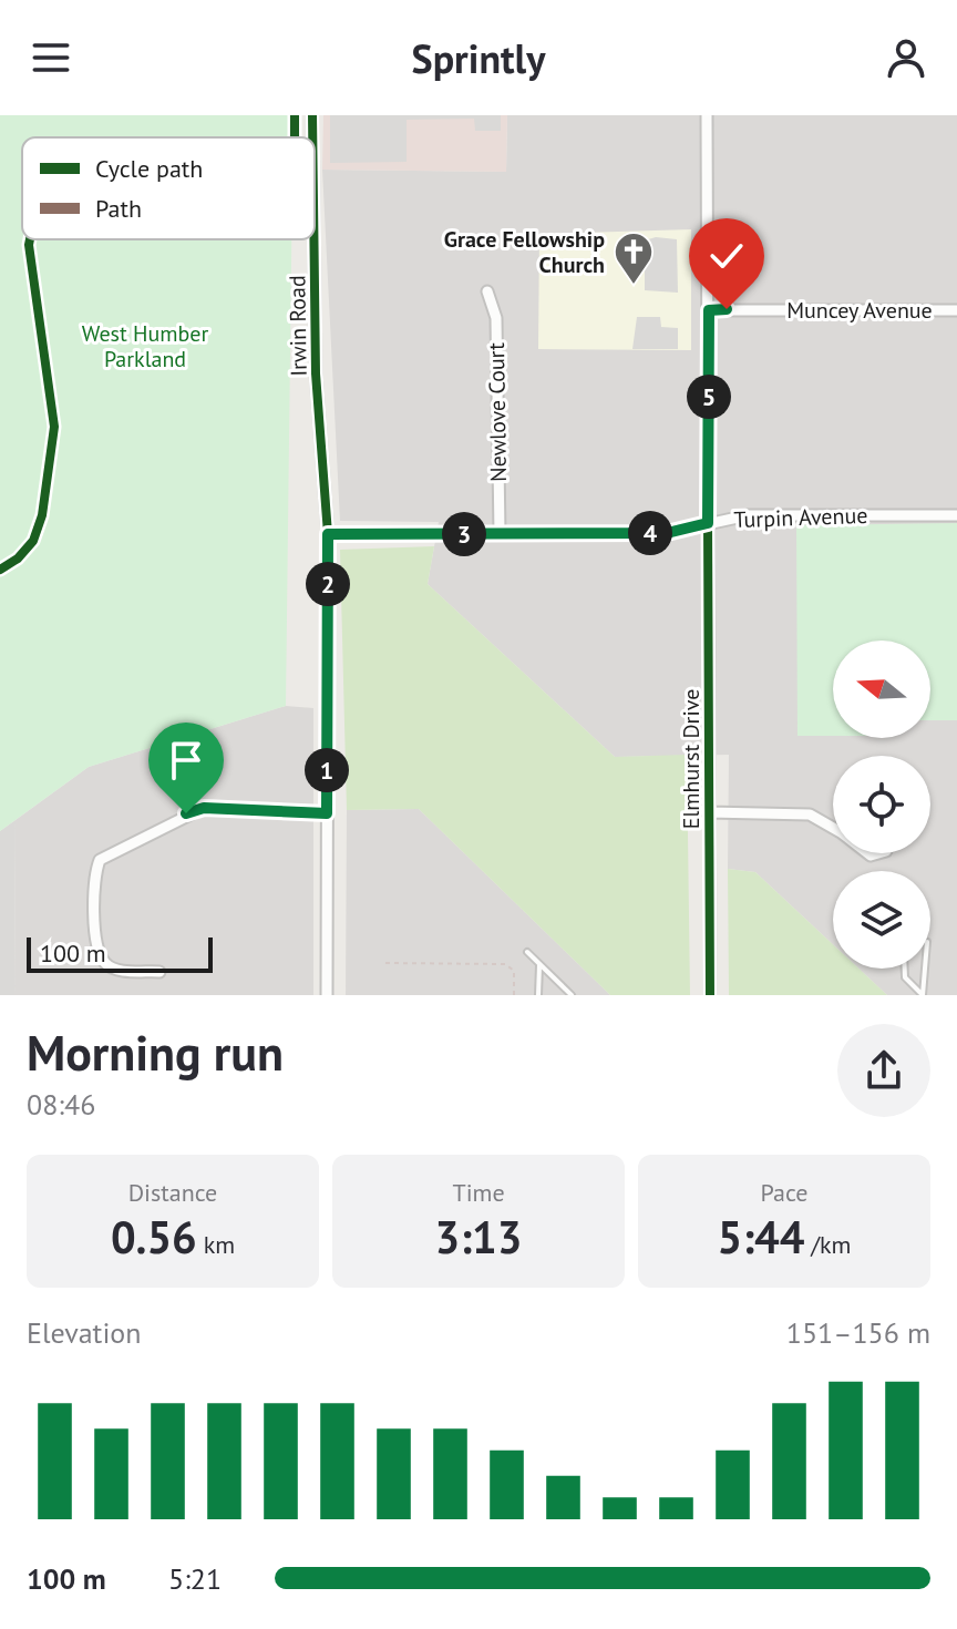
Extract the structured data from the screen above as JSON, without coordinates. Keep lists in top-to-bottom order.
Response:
{
  "streets": {
    "street": [
      "Muncey Avenue",
      "Irwin Road",
      "Newlove Court",
      "Turpin Avenue",
      "Elmhurst Drive"
    ]
  },
  "crossings": [
    ["Muncey Avenue", "Elmhurst Drive"],
    ["Irwin Road", "Turpin Avenue"],
    ["Newlove Court", "Turpin Avenue"],
    ["Turpin Avenue", "Elmhurst Drive"]
  ],
  "parks": ["West Humber Parkland"],
  "places": {
    "church": ["Grace Fellowship Church"]
  },
  "legend": ["Cycle path", "Path"],
  "scale_bar": "100 m",
  "north": "left",
  "page": {
    "header": "Sprintly",
    "pins": [
      "5",
      "4",
      "3",
      "2",
      "1"
    ],
    "scale": "100 m",
    "heading": ["Morning run", "08:46"],
    "stats": [
      ["Distance", "0.56 km"],
      ["Time", "3:13"],
      ["Pace", "5:44 /km"]
    ],
    "chart": ["Elevation", "151–156 m"],
    "list": [
      {
        "name": "100 m",
        "note": "5:21"
      }
    ]
  }
}
